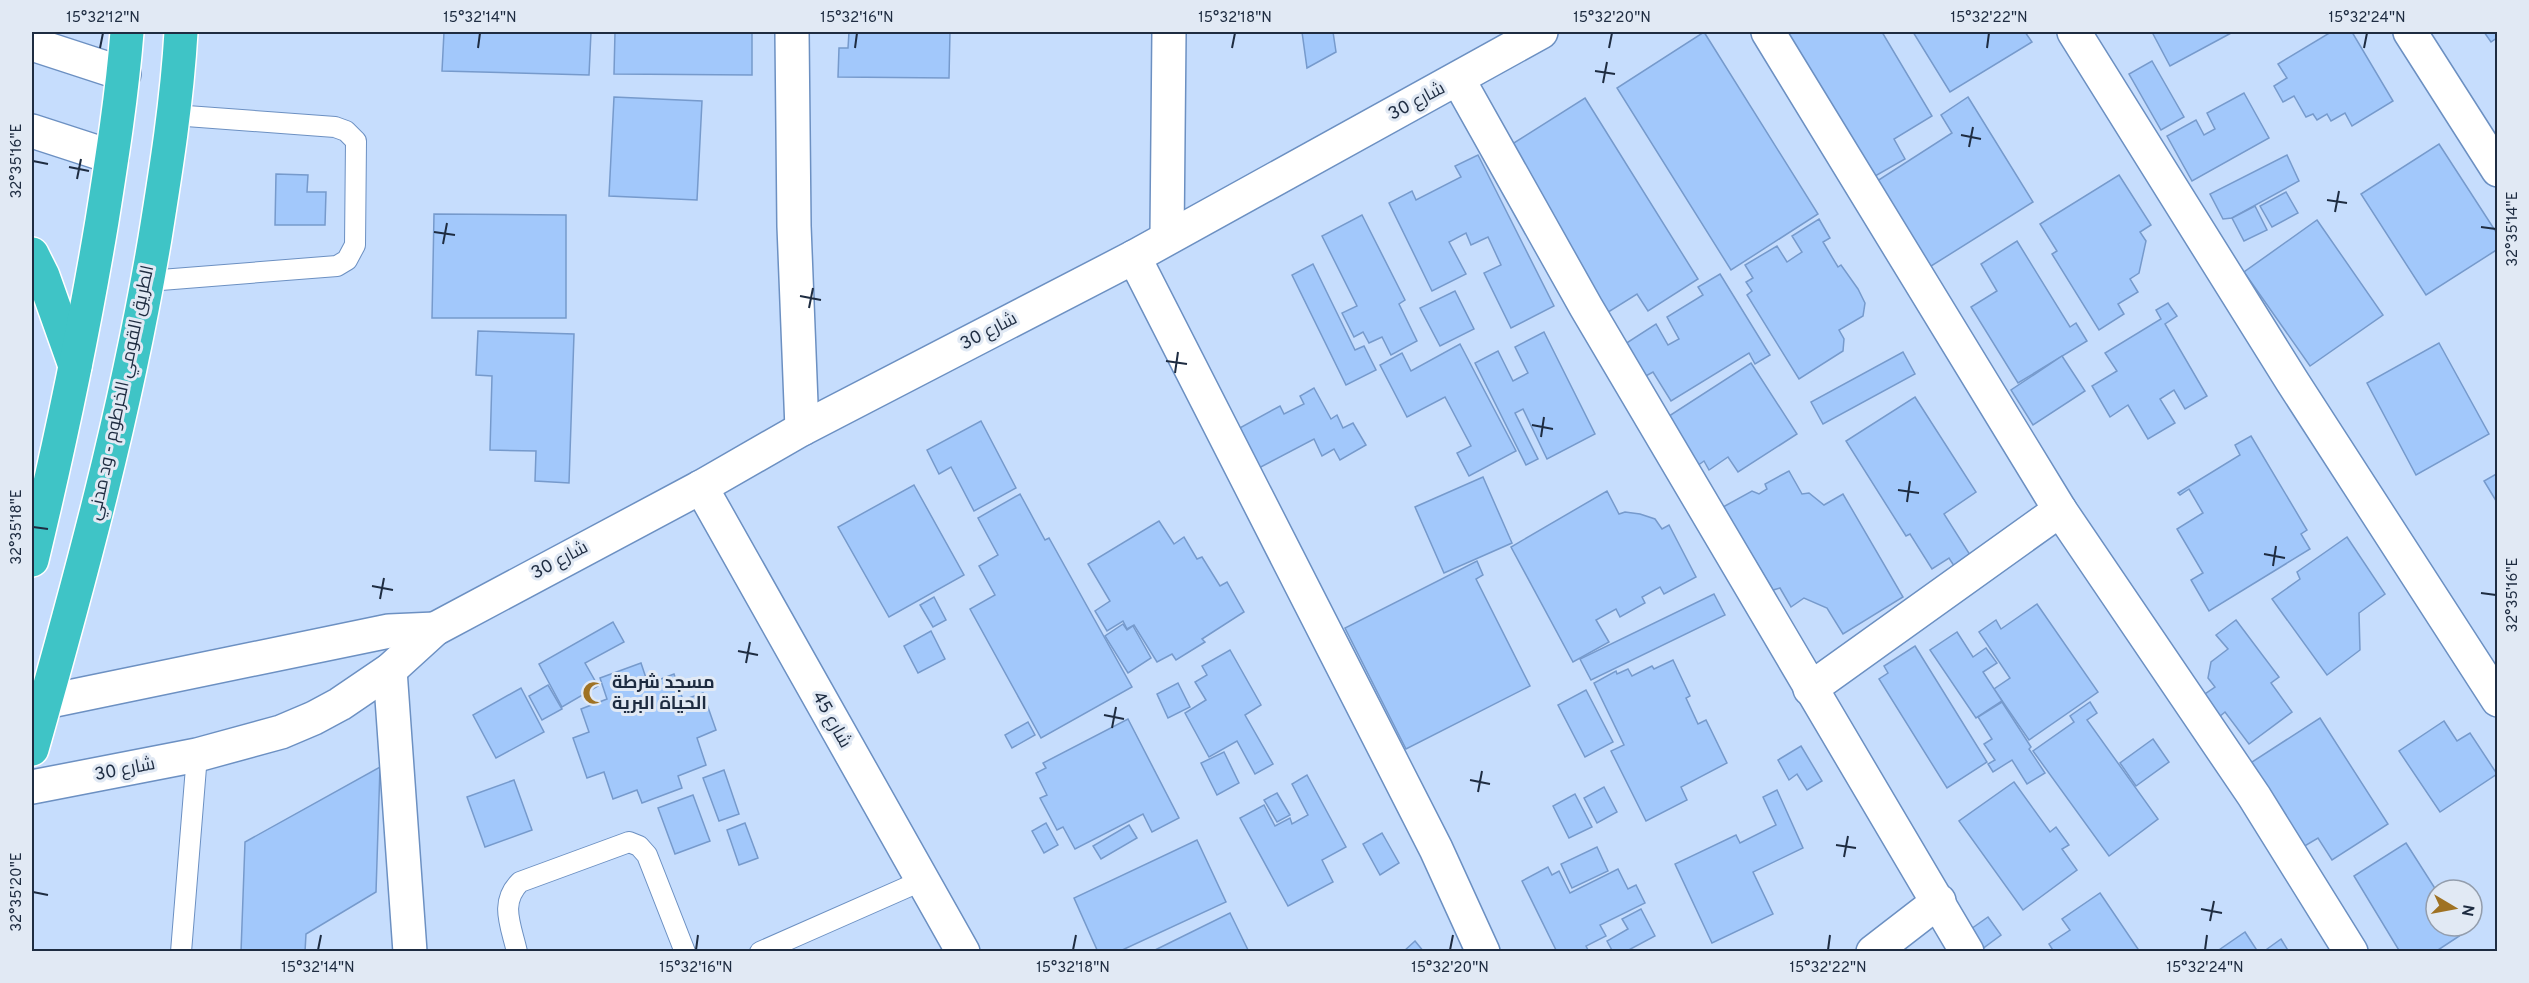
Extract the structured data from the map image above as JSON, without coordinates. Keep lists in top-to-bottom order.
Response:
{
  "streets": {
    "highway": ["الطريق القومي الخرطوم - ود مدني"],
    "street": ["شارع 30", "شارع 45"]
  },
  "crossings": [
    ["شارع 30", "الطريق القومي الخرطوم - ود مدني"],
    ["شارع 30", "شارع 45"]
  ],
  "places": {
    "mosque": ["مسجد شرطة الحياة البرية"]
  },
  "north": "right",
  "coordinates": [
    "15°32'12\"N",
    "15°32'14\"N",
    "15°32'16\"N",
    "15°32'18\"N",
    "15°32'20\"N",
    "15°32'22\"N",
    "15°32'24\"N",
    "32°35'16\"E",
    "32°35'14\"E",
    "32°35'18\"E",
    "32°35'20\"E"
  ]
}
